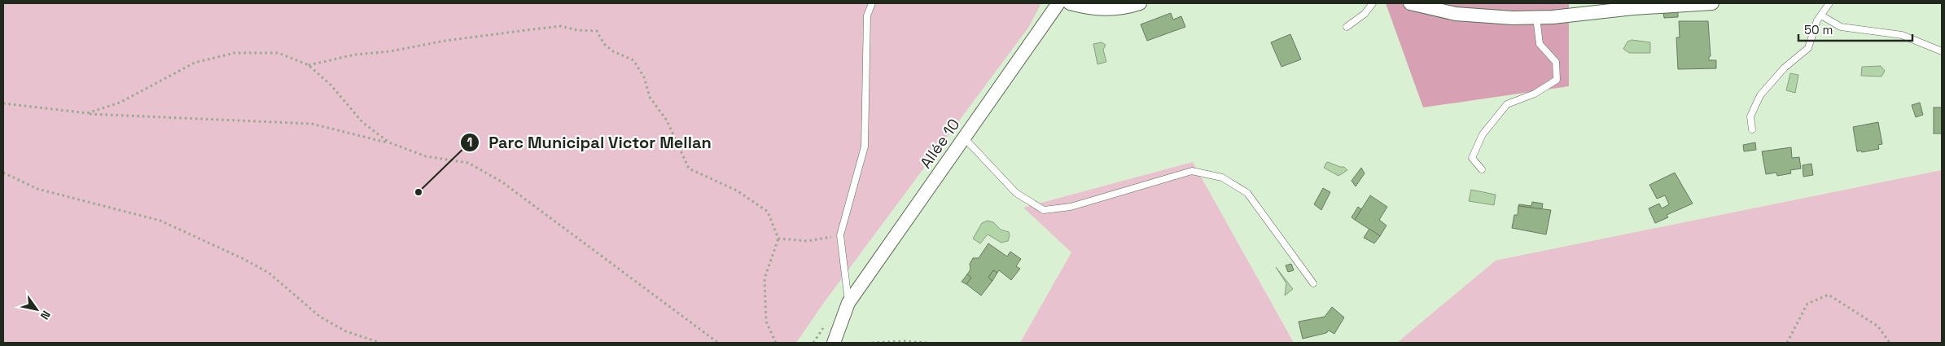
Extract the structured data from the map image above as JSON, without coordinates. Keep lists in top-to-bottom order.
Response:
{
  "streets": {
    "street": ["Allée 10"]
  },
  "places": ["Parc Municipal Victor Mellan"],
  "scale_bar": "50 m",
  "north": "bottom right"
}
